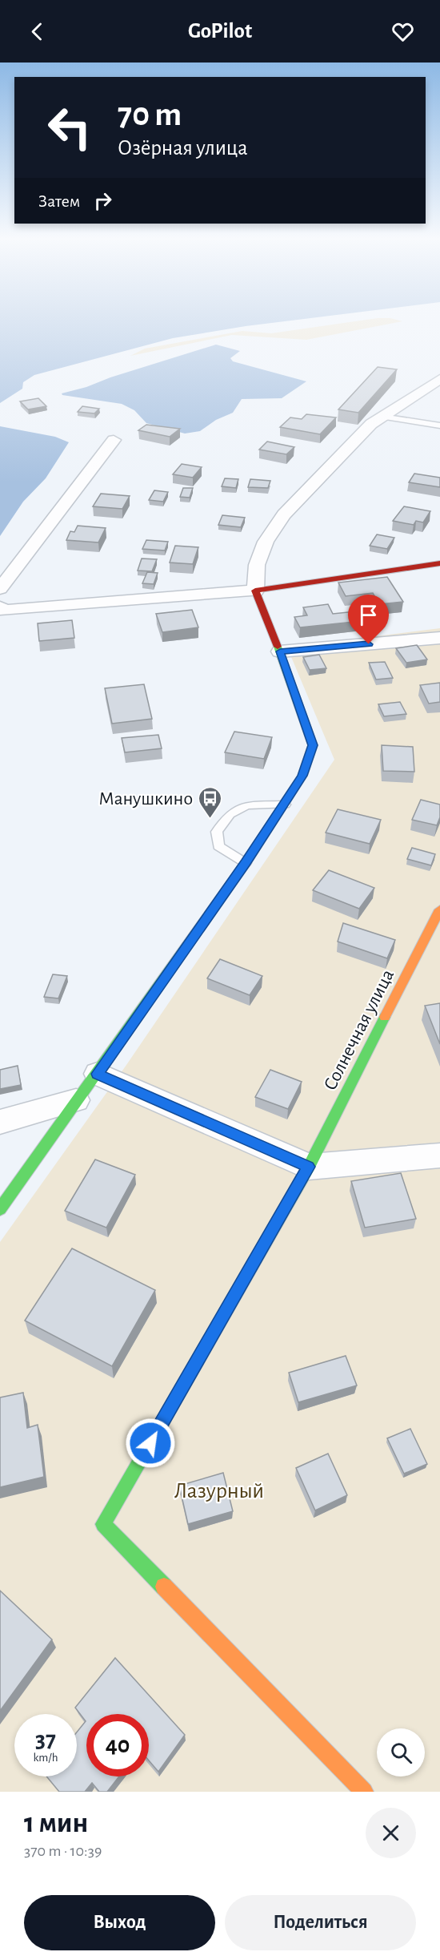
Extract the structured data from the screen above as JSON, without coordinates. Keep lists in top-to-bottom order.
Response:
{
  "streets": {
    "street": ["Солнечная улица"]
  },
  "parks": ["Лазурный"],
  "places": {
    "bus stop": ["Манушкино"]
  },
  "page": {
    "header": "GoPilot",
    "turn": ["70 m", "Озёрная улица"],
    "then": "Затем",
    "speed": "37 km/h",
    "limit": "40",
    "heading": ["1 мин", "370 m · 10:39"],
    "buttons": ["Выход", "Поделиться"]
  }
}
